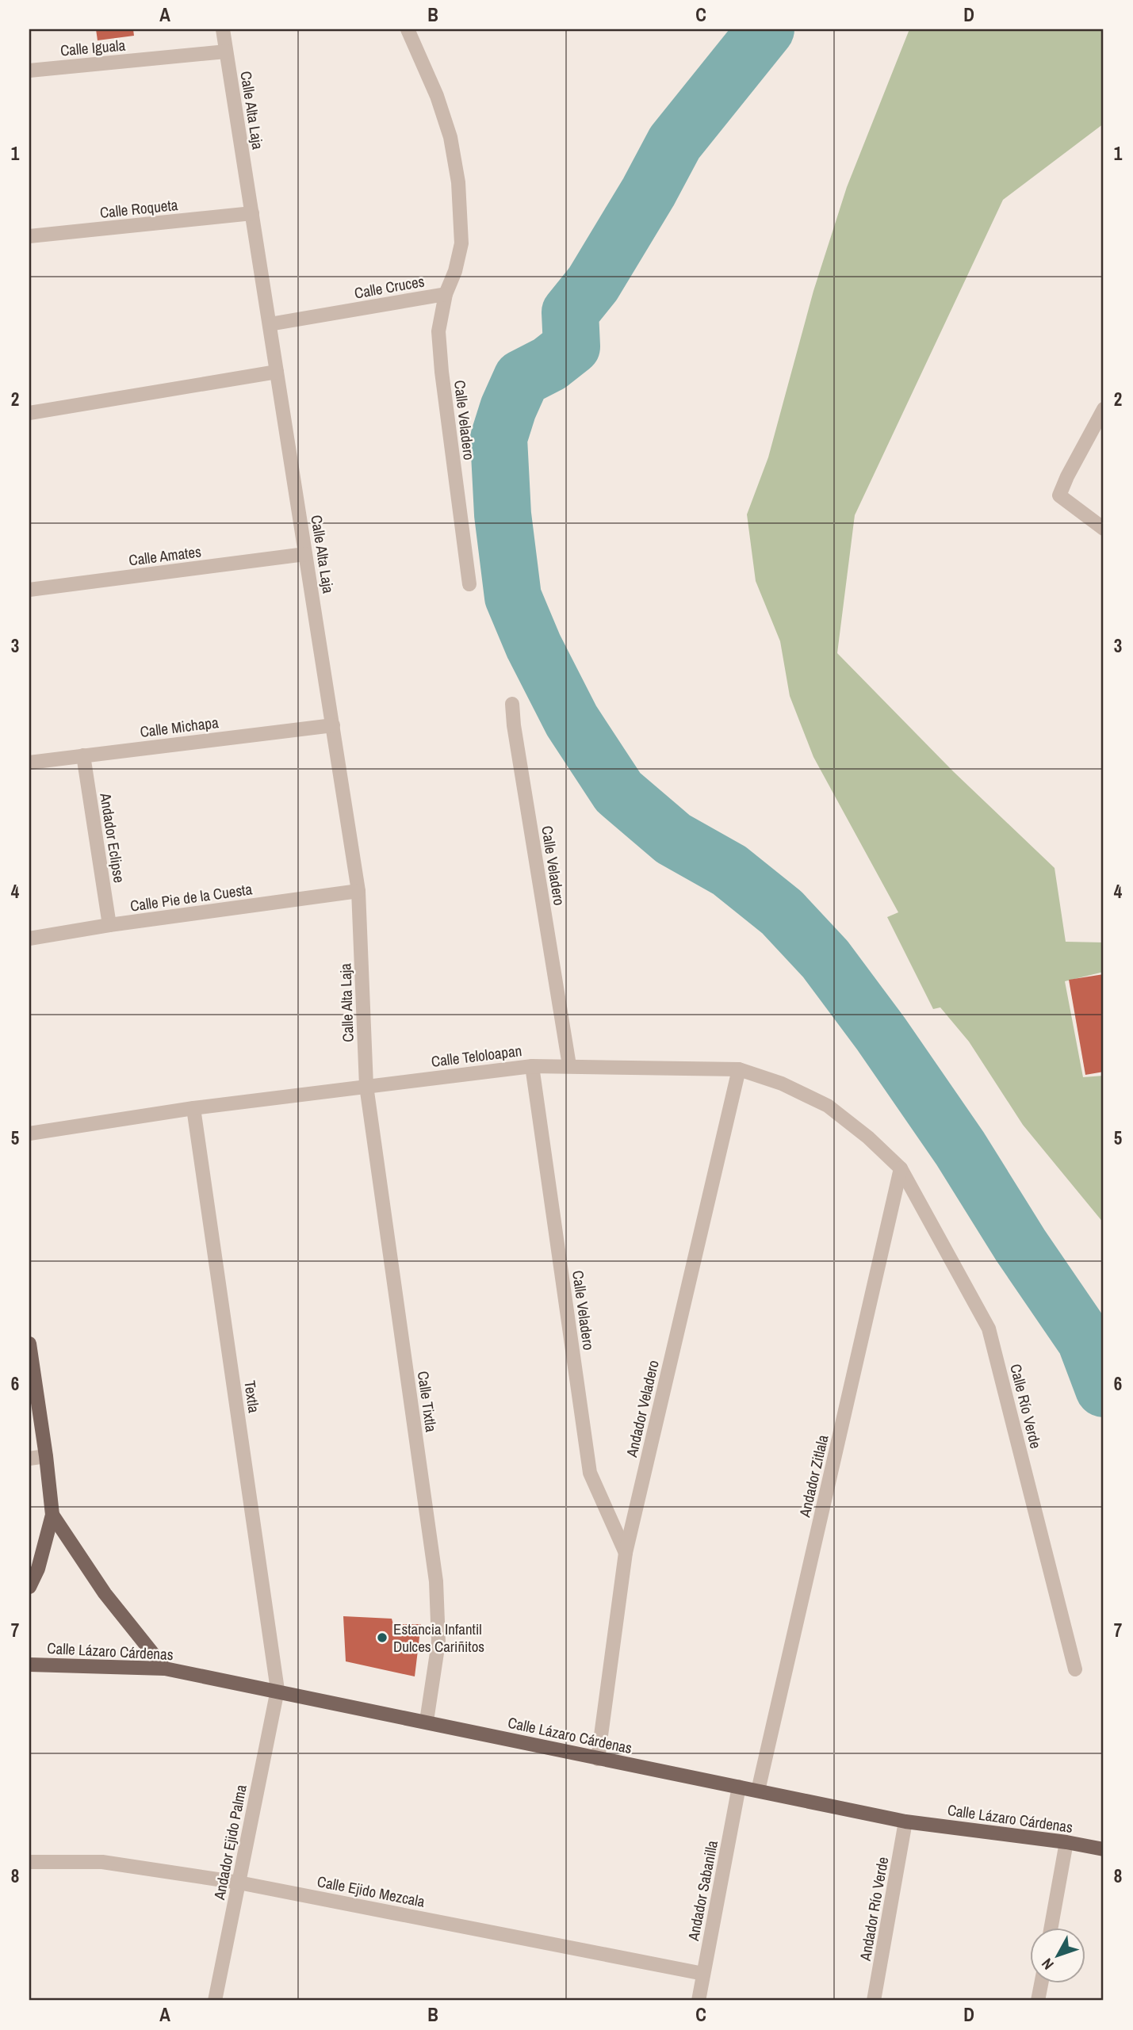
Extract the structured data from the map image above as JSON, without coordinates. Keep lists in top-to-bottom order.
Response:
{
  "streets": {
    "main road": ["Calle Lázaro Cárdenas"],
    "street": [
      "Calle Iguala",
      "Calle Alta Laja",
      "Calle Roqueta",
      "Calle Cruces",
      "Calle Veladero",
      "Calle Amates",
      "Calle Michapa",
      "Andador Eclipse",
      "Calle Pie de la Cuesta",
      "Calle Teloloapan",
      "Textla",
      "Calle Tixtla",
      "Calle Río Verde",
      "Andador Veladero",
      "Andador Zitlala",
      "Andador Ejido Palma",
      "Andador Sabanilla",
      "Calle Ejido Mezcala",
      "Andador Río Verde"
    ]
  },
  "crossings": [
    ["Calle Iguala", "Calle Alta Laja"],
    ["Calle Alta Laja", "Calle Roqueta"],
    ["Calle Alta Laja", "Calle Cruces"],
    ["Calle Alta Laja", "Calle Amates"],
    ["Calle Alta Laja", "Calle Michapa"],
    ["Calle Alta Laja", "Calle Pie de la Cuesta"],
    ["Calle Alta Laja", "Calle Teloloapan"],
    ["Calle Alta Laja", "Calle Tixtla"],
    ["Calle Cruces", "Calle Veladero"],
    ["Calle Veladero", "Calle Teloloapan"],
    ["Calle Veladero", "Andador Veladero"],
    ["Calle Michapa", "Andador Eclipse"],
    ["Andador Eclipse", "Calle Pie de la Cuesta"],
    ["Calle Teloloapan", "Textla"],
    ["Calle Teloloapan", "Calle Tixtla"],
    ["Calle Teloloapan", "Calle Río Verde"],
    ["Calle Teloloapan", "Andador Veladero"],
    ["Calle Teloloapan", "Andador Zitlala"],
    ["Textla", "Calle Lázaro Cárdenas"],
    ["Textla", "Andador Ejido Palma"],
    ["Calle Tixtla", "Calle Lázaro Cárdenas"],
    ["Calle Río Verde", "Andador Zitlala"],
    ["Andador Veladero", "Calle Lázaro Cárdenas"],
    ["Andador Zitlala", "Calle Lázaro Cárdenas"],
    ["Calle Lázaro Cárdenas", "Andador Ejido Palma"],
    ["Calle Lázaro Cárdenas", "Andador Sabanilla"],
    ["Calle Lázaro Cárdenas", "Andador Río Verde"],
    ["Andador Ejido Palma", "Calle Ejido Mezcala"],
    ["Andador Sabanilla", "Calle Ejido Mezcala"]
  ],
  "places": ["Estancia Infantil Dulces Cariñitos"],
  "north": "bottom left",
  "grid": {
    "columns": [
      "A",
      "B",
      "C",
      "D"
    ],
    "rows": [
      "1",
      "2",
      "3",
      "4",
      "5",
      "6",
      "7",
      "8"
    ]
  }
}
